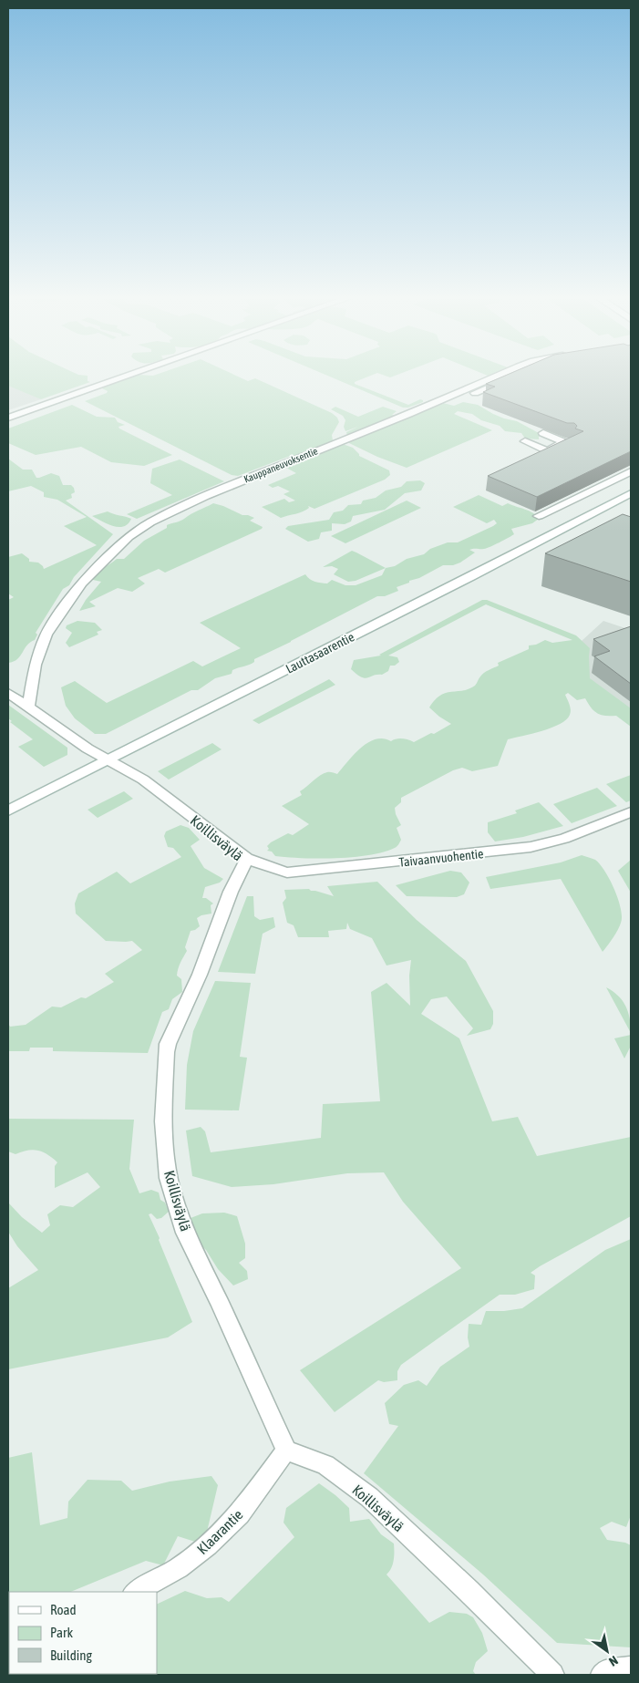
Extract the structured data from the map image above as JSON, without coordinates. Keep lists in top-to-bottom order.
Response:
{
  "streets": {
    "street": [
      "Kauppaneuvoksentie",
      "Lauttasaarentie",
      "Koillisväylä",
      "Taivaanvuohentie",
      "Klaarantie"
    ]
  },
  "crossings": [
    ["Kauppaneuvoksentie", "Koillisväylä"],
    ["Lauttasaarentie", "Koillisväylä"],
    ["Koillisväylä", "Taivaanvuohentie"],
    ["Koillisväylä", "Klaarantie"]
  ],
  "legend": ["Road", "Park", "Building"],
  "north": "bottom right"
}
